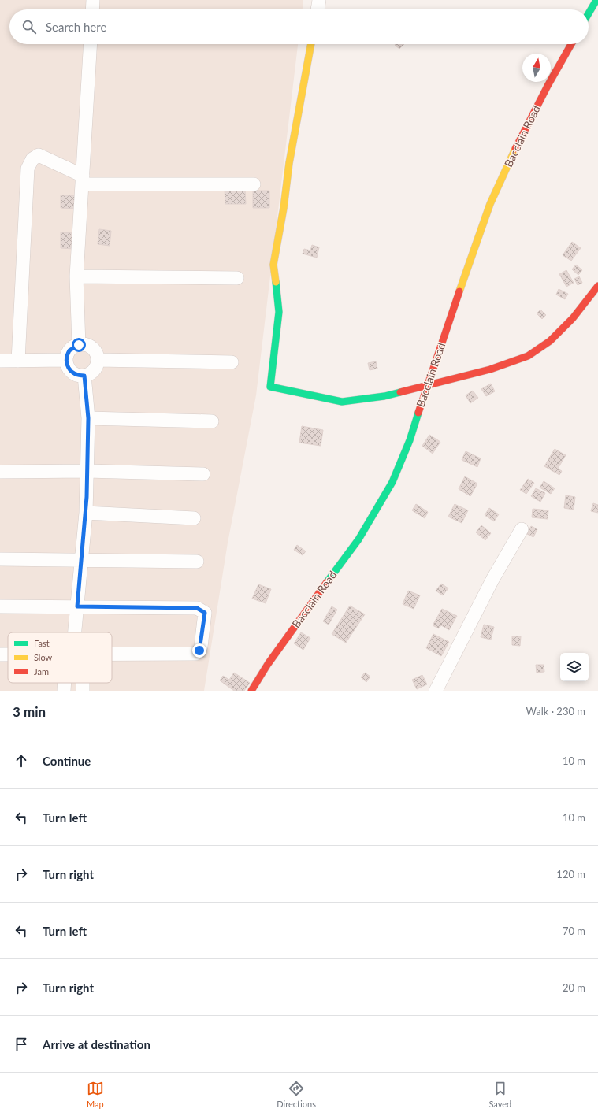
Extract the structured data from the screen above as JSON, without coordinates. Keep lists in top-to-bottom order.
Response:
{
  "streets": {
    "main road": ["Bacclain Road"]
  },
  "legend": ["Fast", "Slow", "Jam"],
  "north": "top",
  "page": {
    "search": "Search here",
    "heading": ["3 min", "Walk · 230 m"],
    "list": [
      ["Continue", "10 m"],
      ["Turn left", "10 m"],
      ["Turn right", "120 m"],
      ["Turn left", "70 m"],
      ["Turn right", "20 m"],
      "Arrive at destination"
    ],
    "nav": ["Map", "Directions", "Saved"]
  }
}
